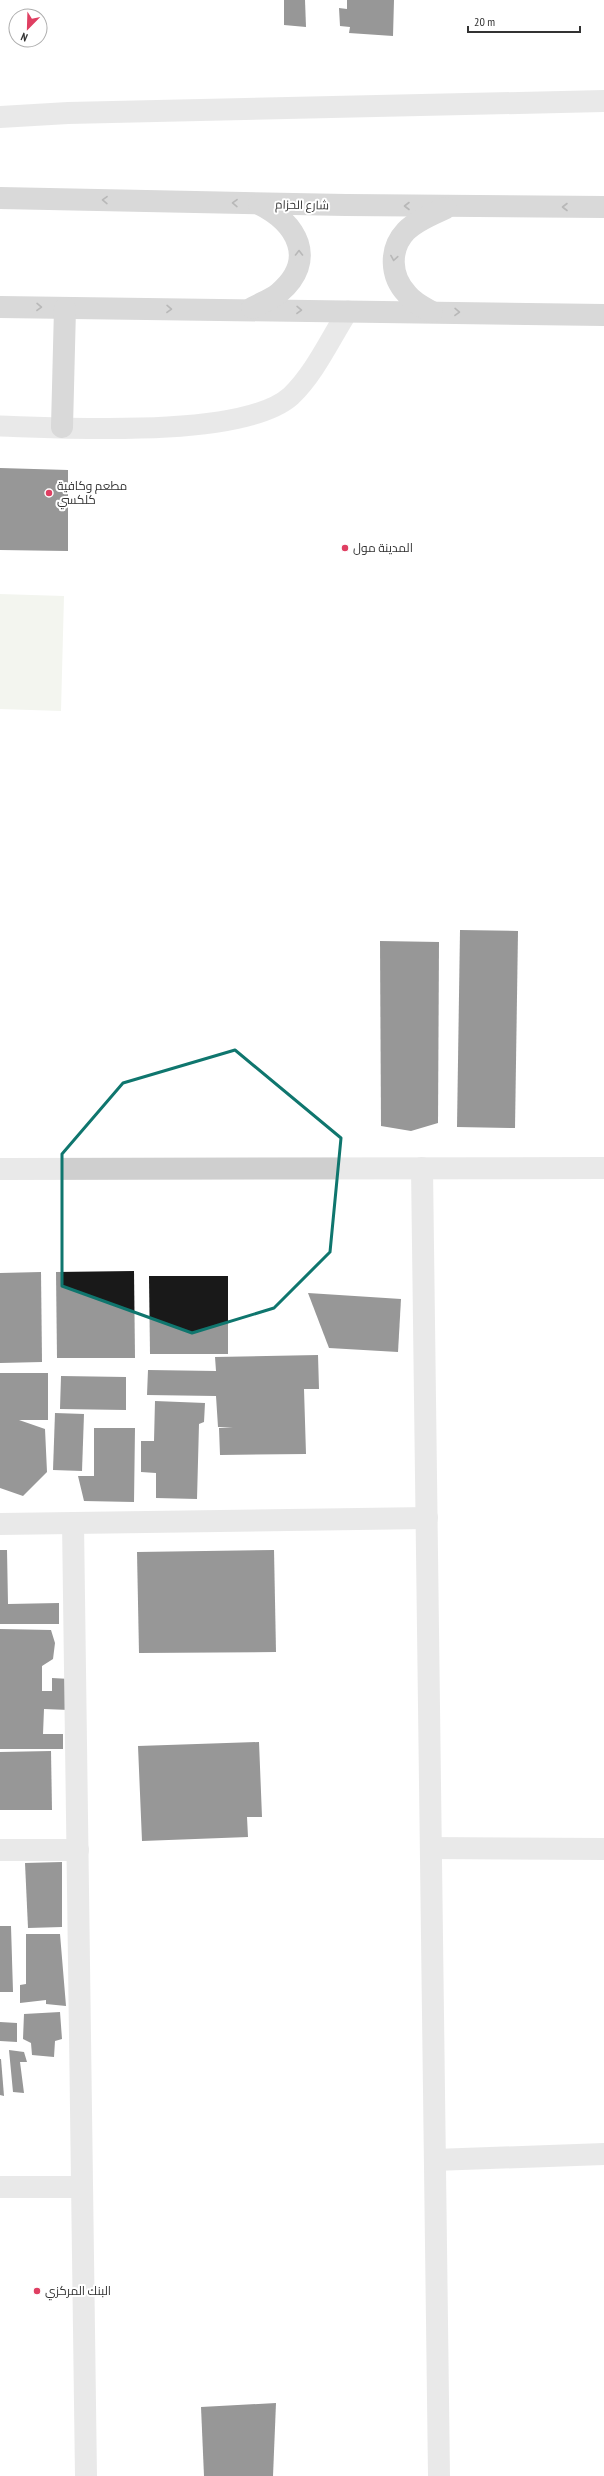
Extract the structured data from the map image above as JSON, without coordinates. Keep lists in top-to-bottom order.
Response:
{
  "streets": {
    "main road": ["شارع الحزام"]
  },
  "places": ["مطعم وكافية كلكسي", "المدينة مول", "البنك المركزي"],
  "scale_bar": "20 m",
  "north": "bottom left"
}
